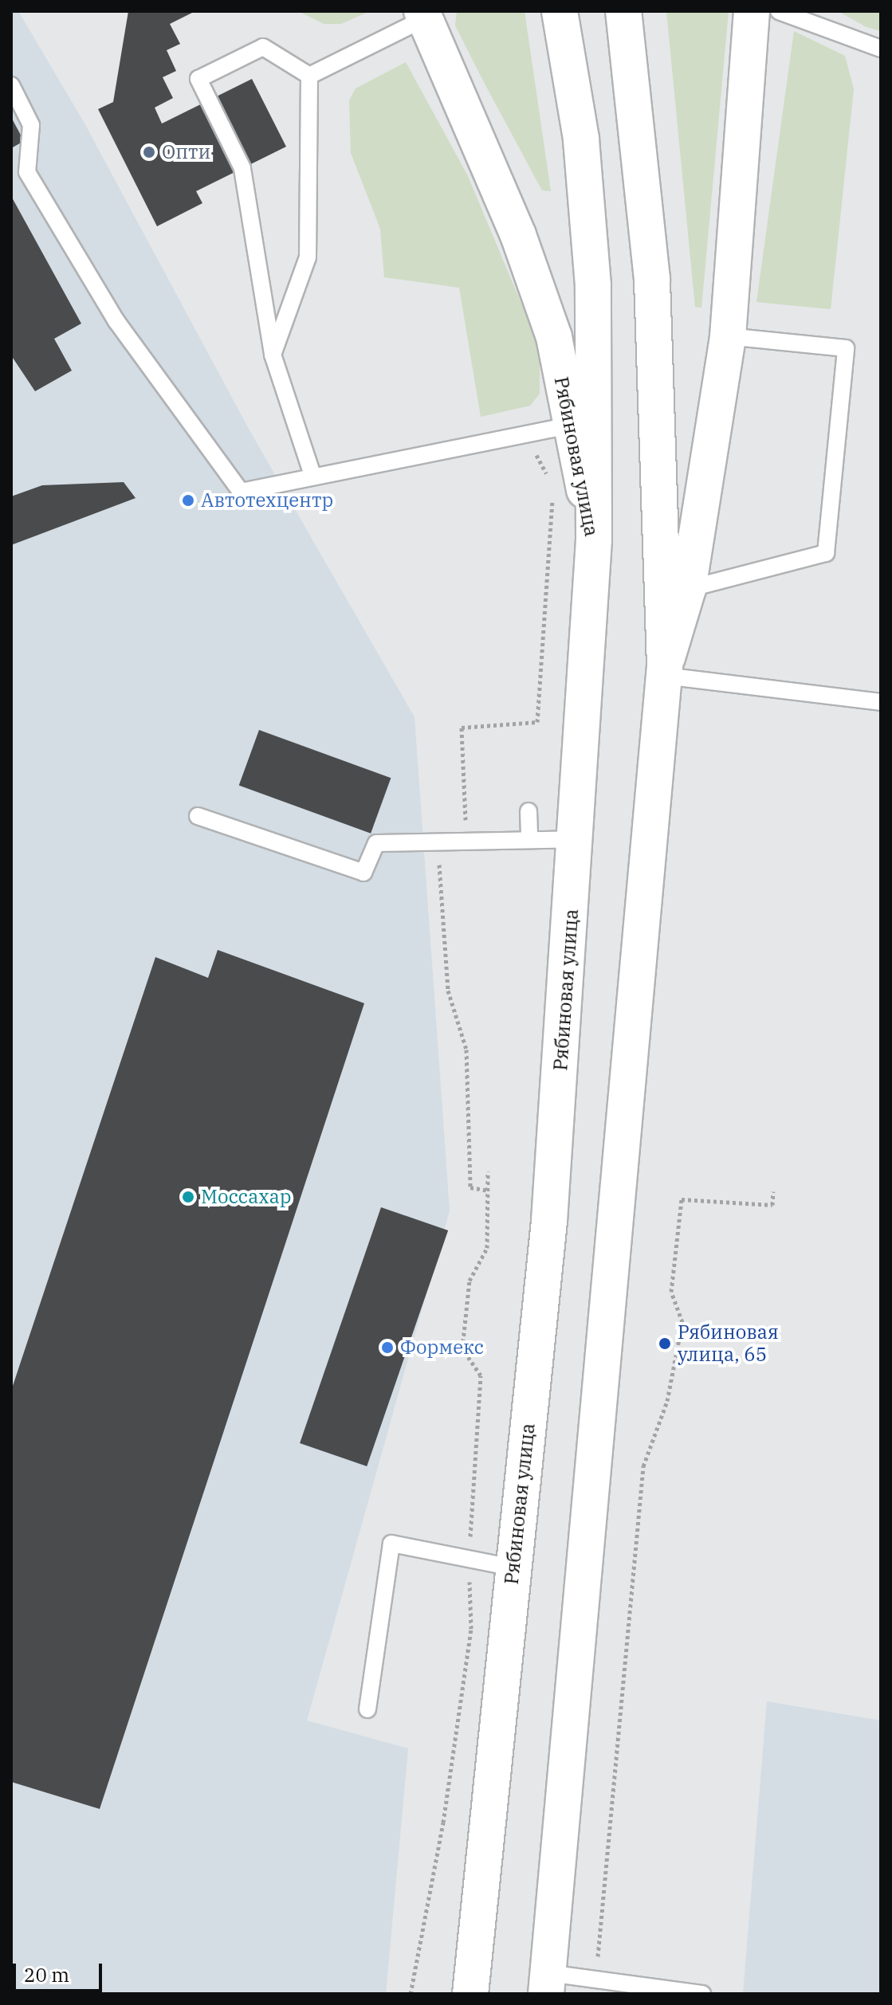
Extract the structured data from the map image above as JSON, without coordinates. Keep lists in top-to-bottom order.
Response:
{
  "streets": {
    "main road": ["Рябиновая улица"]
  },
  "places": [
    "Опти",
    "Автотехцентр",
    "Моссахар",
    "Рябиновая улица, 65",
    "Формекс"
  ],
  "scale_bar": "20 m"
}
